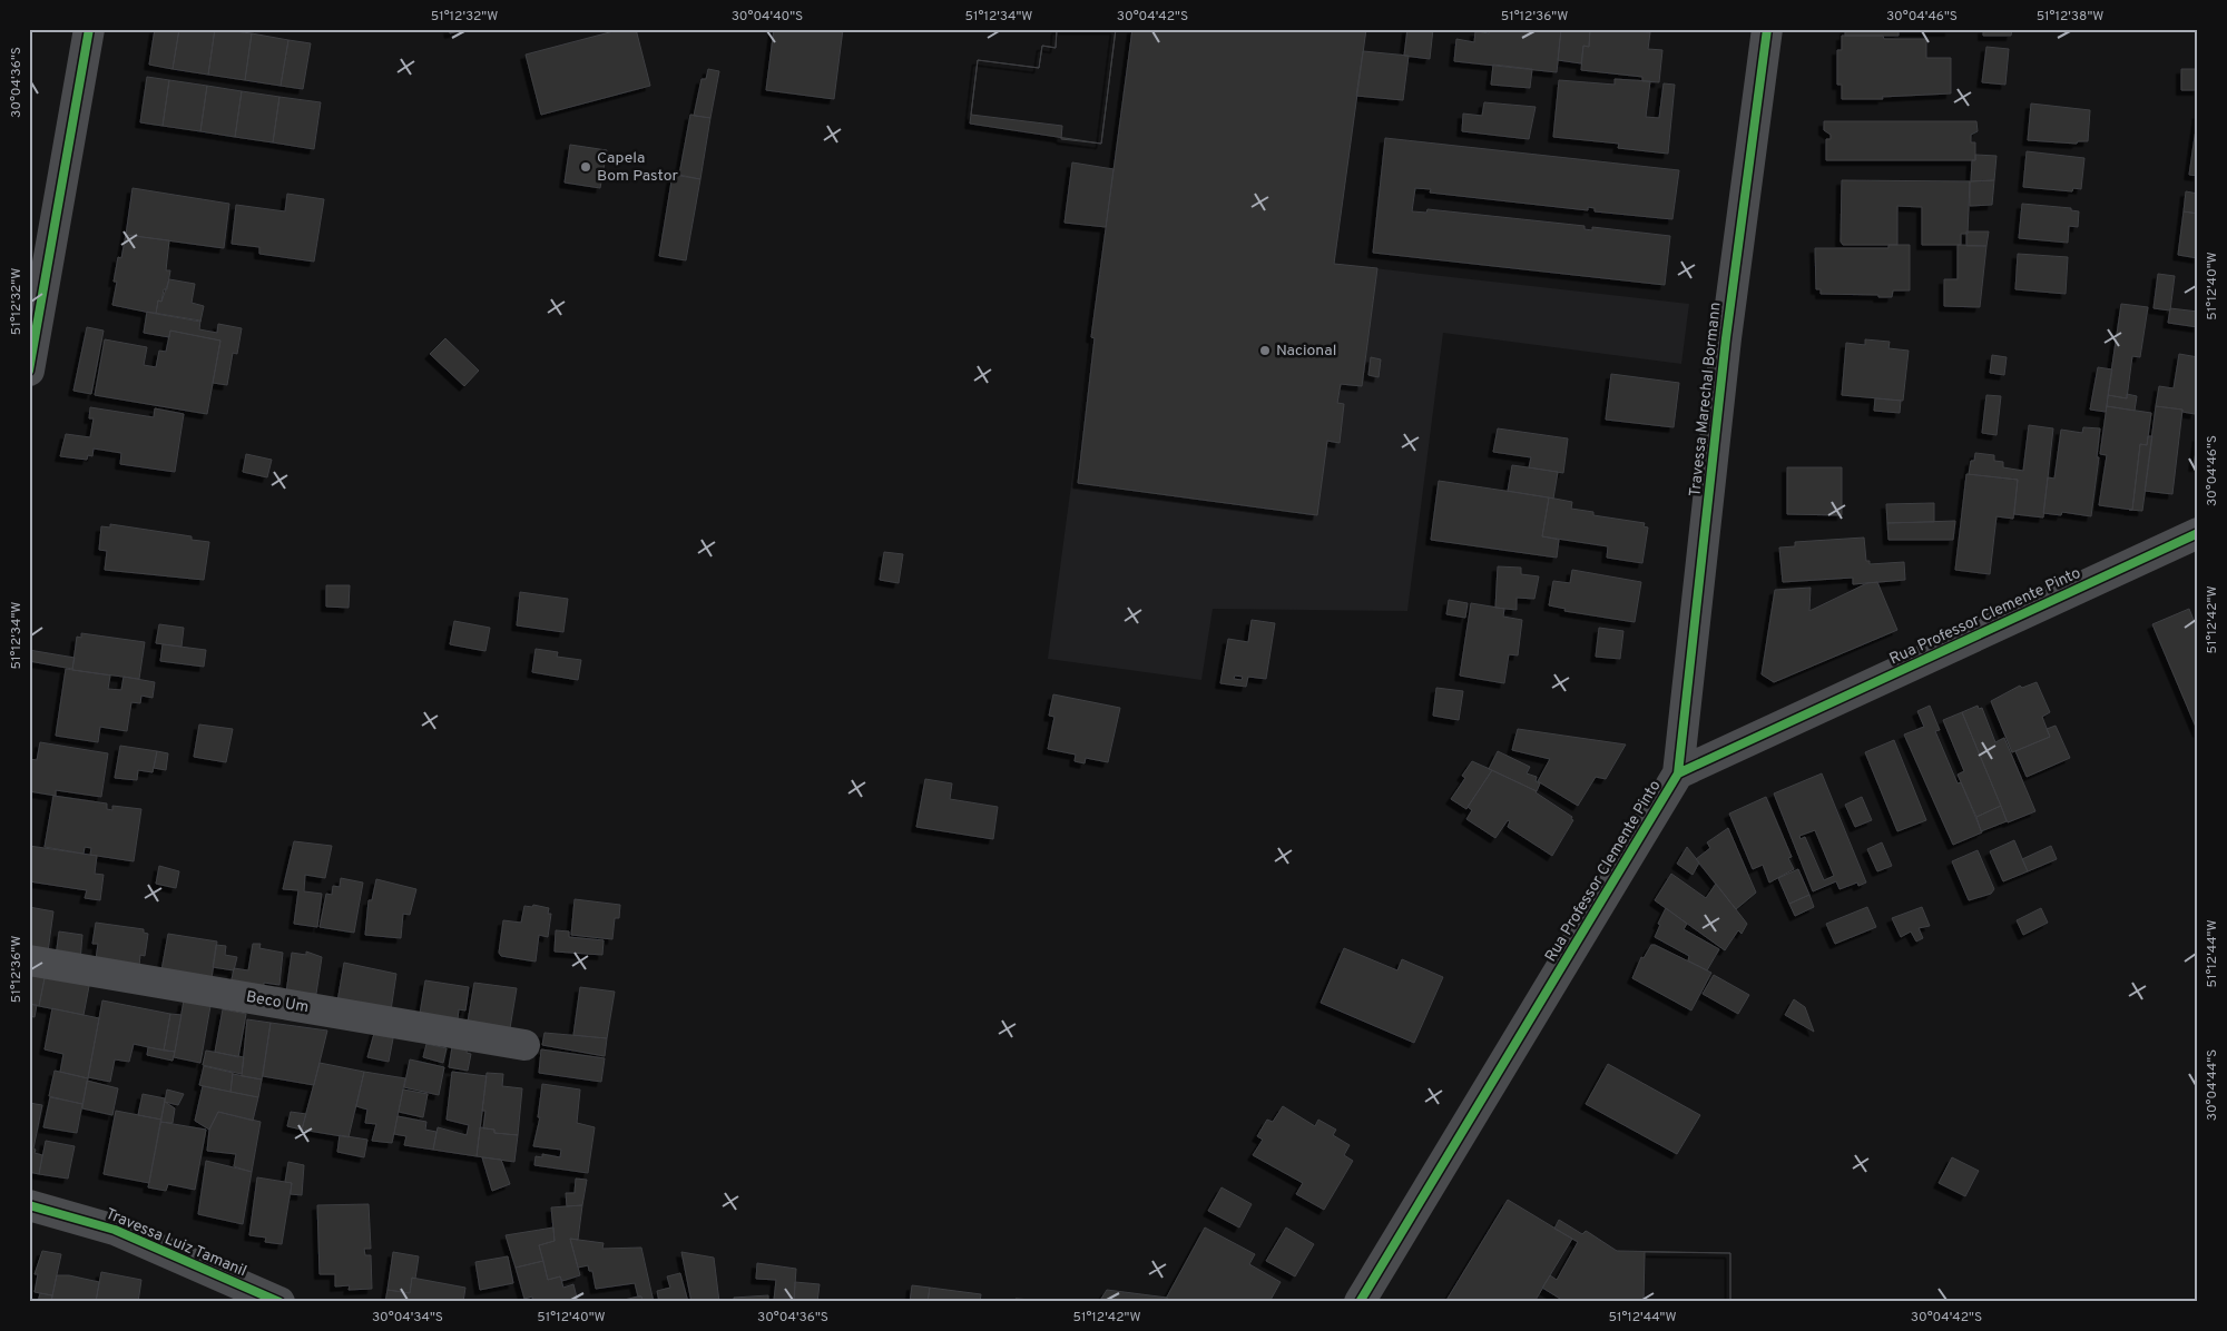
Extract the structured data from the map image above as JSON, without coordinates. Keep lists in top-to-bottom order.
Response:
{
  "streets": {
    "street": [
      "Travessa Marechal Bormann",
      "Rua Professor Clemente Pinto",
      "Beco Um",
      "Travessa Luiz Tamanil"
    ]
  },
  "crossings": [
    ["Travessa Marechal Bormann", "Rua Professor Clemente Pinto"]
  ],
  "places": ["Capela Bom Pastor", "Nacional"],
  "coordinates": [
    "51°12'32\"W",
    "30°04'40\"S",
    "51°12'34\"W",
    "30°04'42\"S",
    "51°12'36\"W",
    "30°04'46\"S",
    "51°12'38\"W",
    "30°04'36\"S",
    "51°12'40\"W",
    "51°12'42\"W",
    "51°12'44\"W",
    "30°04'44\"S",
    "30°04'34\"S"
  ]
}
